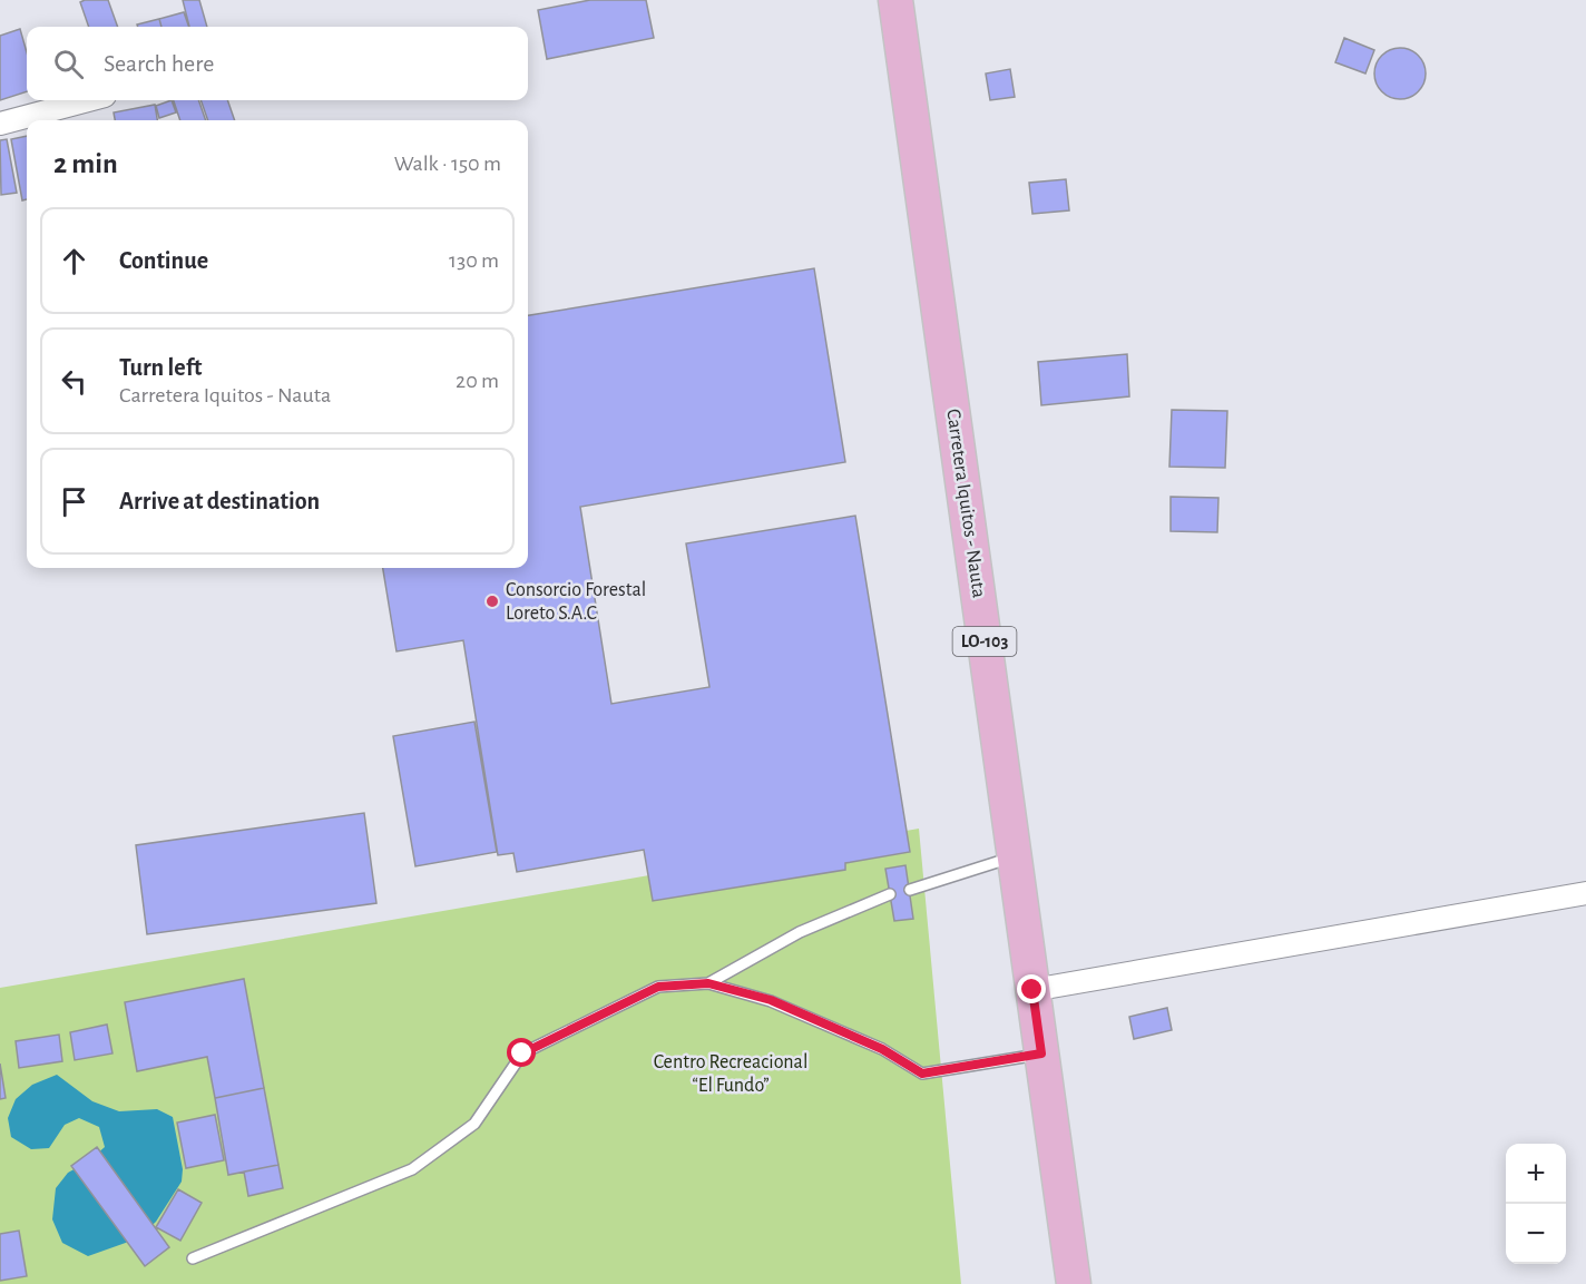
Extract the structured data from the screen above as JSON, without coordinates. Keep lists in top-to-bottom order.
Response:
{
  "streets": {
    "main road": ["Carretera Iquitos - Nauta", "LO-103"]
  },
  "parks": ["Centro Recreacional “El Fundo”"],
  "places": ["Consorcio Forestal Loreto S.A.C"],
  "page": {
    "search": "Search here",
    "heading": ["2 min", "Walk · 150 m"],
    "list": [
      ["Continue", "130 m"],
      ["Turn left", "Carretera Iquitos - Nauta", "20 m"],
      "Arrive at destination"
    ],
    "map_buttons": ["+", "−"]
  }
}
